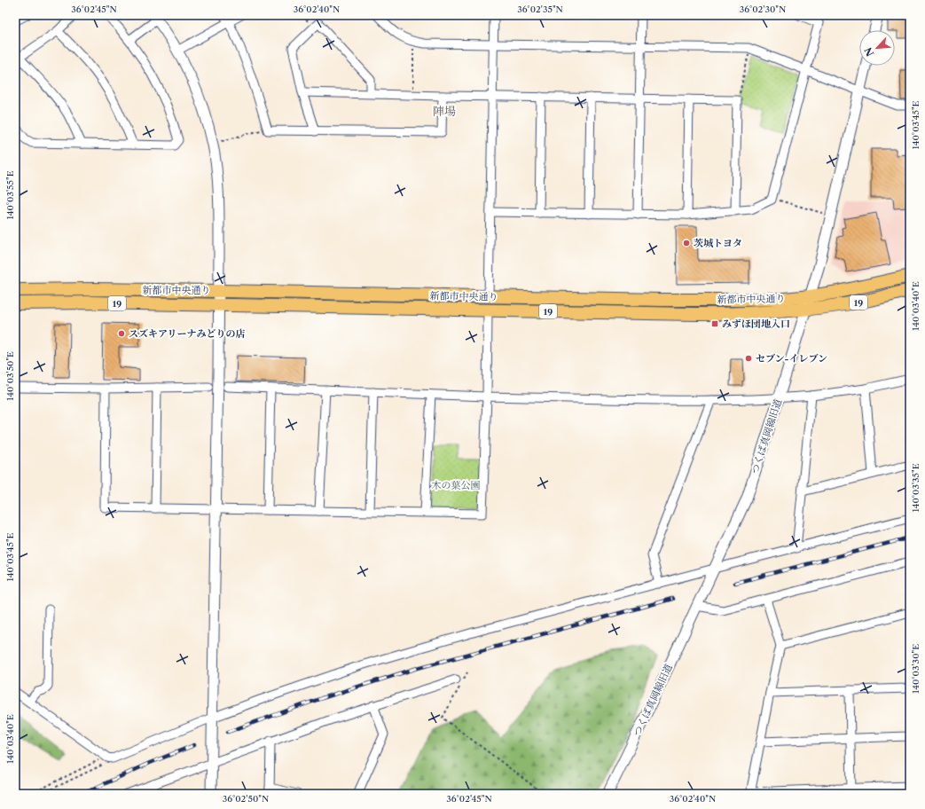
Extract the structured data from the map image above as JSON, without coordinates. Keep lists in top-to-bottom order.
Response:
{
  "streets": {
    "main road": ["新都市中央通り", "19"],
    "street": ["つくば真岡線旧道"]
  },
  "crossings": [
    ["新都市中央通り", "つくば真岡線旧道"]
  ],
  "districts": ["陣場"],
  "parks": ["木の葉公園"],
  "places": {
    "other": ["茨城トヨタ", "スズキアリーナみどりの店", "セブン-イレブン"],
    "transit": ["みずほ団地入口"]
  },
  "north": "bottom left",
  "coordinates": [
    "36°02'45\"N",
    "36°02'40\"N",
    "36°02'35\"N",
    "36°02'30\"N",
    "140°03'45\"E",
    "140°03'55\"E",
    "140°03'40\"E",
    "140°03'50\"E",
    "140°03'35\"E",
    "140°03'30\"E",
    "36°02'50\"N"
  ]
}
